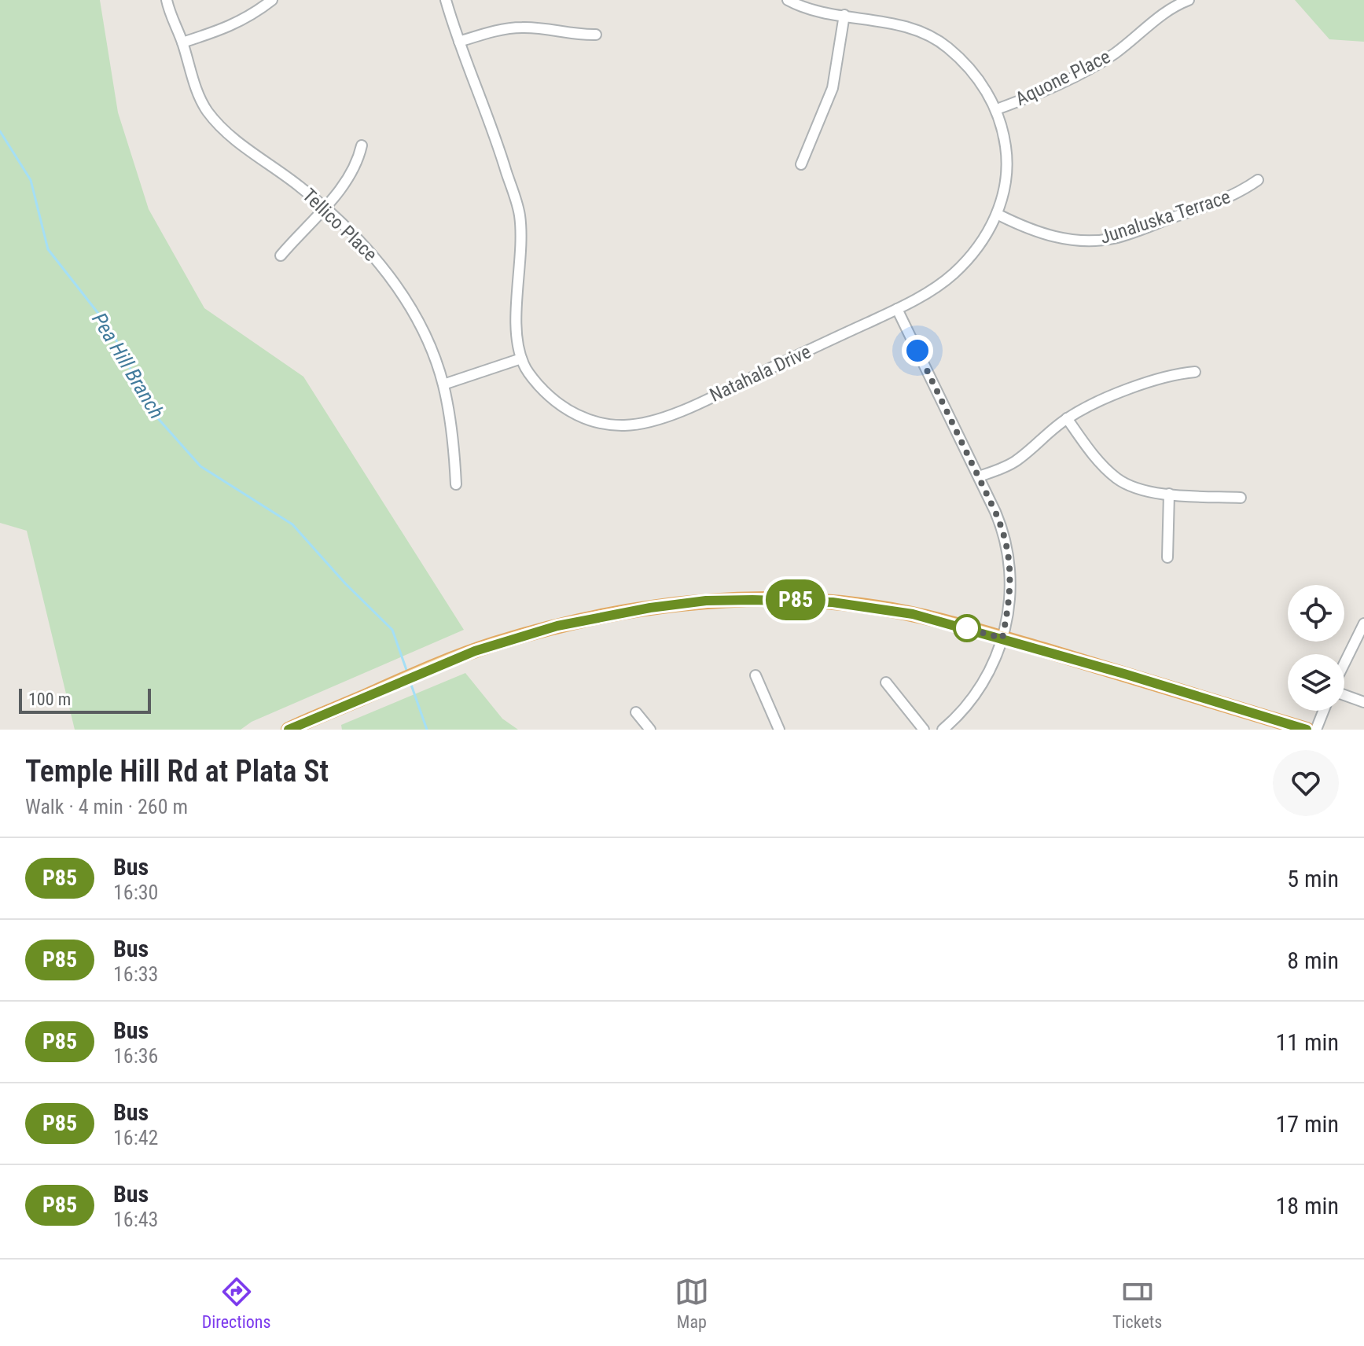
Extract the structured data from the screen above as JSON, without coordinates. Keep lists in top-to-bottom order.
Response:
{
  "streets": {
    "street": [
      "Aquone Place",
      "Junaluska Terrace",
      "Tellico Place",
      "Natahala Drive"
    ]
  },
  "crossings": [
    ["Aquone Place", "Natahala Drive"],
    ["Junaluska Terrace", "Natahala Drive"]
  ],
  "water": ["Pea Hill Branch"],
  "lines": ["bus line P85"],
  "scale_bar": "100 m",
  "page": {
    "on_map": "P85",
    "scale": "100 m",
    "heading": ["Temple Hill Rd at Plata St", "Walk · 4 min · 260 m"],
    "list": [
      {
        "mark": "P85",
        "name": "Bus",
        "note": "16:30",
        "value": "5 min"
      },
      {
        "mark": "P85",
        "name": "Bus",
        "note": "16:33",
        "value": "8 min"
      },
      {
        "mark": "P85",
        "name": "Bus",
        "note": "16:36",
        "value": "11 min"
      },
      {
        "mark": "P85",
        "name": "Bus",
        "note": "16:42",
        "value": "17 min"
      },
      {
        "mark": "P85",
        "name": "Bus",
        "note": "16:43",
        "value": "18 min"
      }
    ],
    "tabs": ["Directions", "Map", "Tickets"]
  }
}
